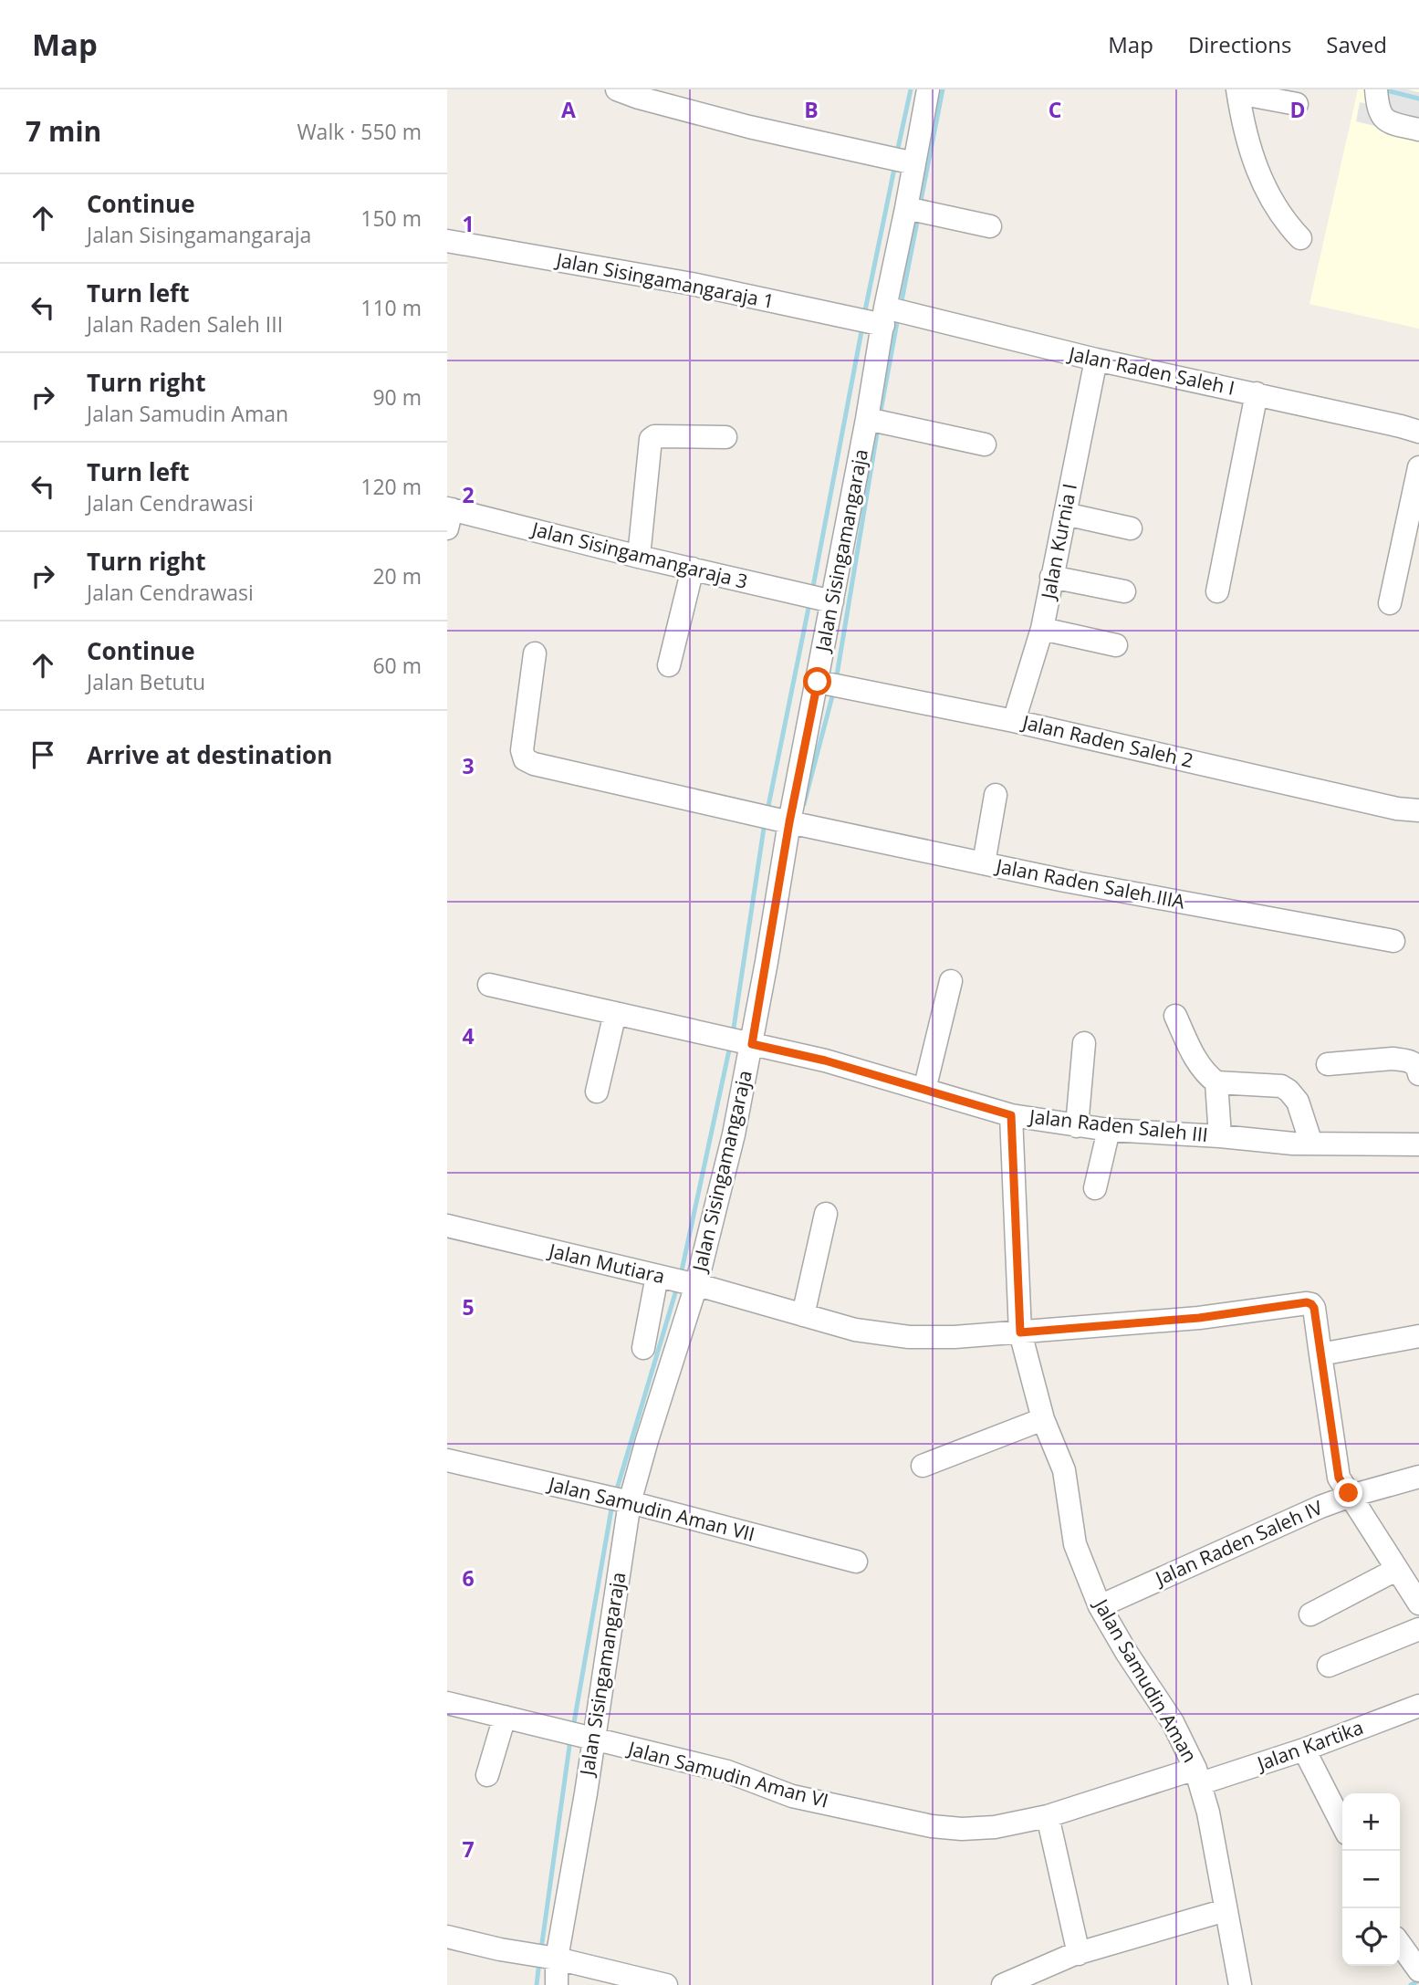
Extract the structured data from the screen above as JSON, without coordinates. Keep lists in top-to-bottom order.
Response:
{
  "streets": {
    "street": [
      "Jalan Sisingamangaraja 1",
      "Jalan Raden Saleh I",
      "Jalan Kurnia I",
      "Jalan Sisingamangaraja",
      "Jalan Sisingamangaraja 3",
      "Jalan Raden Saleh 2",
      "Jalan Raden Saleh IIIA",
      "Jalan Raden Saleh III",
      "Jalan Mutiara",
      "Jalan Samudin Aman VII",
      "Jalan Raden Saleh IV",
      "Jalan Samudin Aman",
      "Jalan Kartika",
      "Jalan Samudin Aman VI"
    ]
  },
  "crossings": [
    ["Jalan Sisingamangaraja 1", "Jalan Raden Saleh I"],
    ["Jalan Sisingamangaraja 1", "Jalan Sisingamangaraja"],
    ["Jalan Raden Saleh I", "Jalan Kurnia I"],
    ["Jalan Raden Saleh I", "Jalan Sisingamangaraja"],
    ["Jalan Kurnia I", "Jalan Raden Saleh 2"],
    ["Jalan Sisingamangaraja", "Jalan Sisingamangaraja 3"],
    ["Jalan Sisingamangaraja", "Jalan Raden Saleh 2"],
    ["Jalan Sisingamangaraja", "Jalan Raden Saleh IIIA"],
    ["Jalan Sisingamangaraja", "Jalan Raden Saleh III"],
    ["Jalan Sisingamangaraja", "Jalan Mutiara"],
    ["Jalan Sisingamangaraja", "Jalan Samudin Aman VII"],
    ["Jalan Sisingamangaraja", "Jalan Samudin Aman VI"],
    ["Jalan Raden Saleh III", "Jalan Samudin Aman"],
    ["Jalan Mutiara", "Jalan Raden Saleh IV"],
    ["Jalan Mutiara", "Jalan Samudin Aman"],
    ["Jalan Raden Saleh IV", "Jalan Samudin Aman"],
    ["Jalan Samudin Aman", "Jalan Kartika"],
    ["Jalan Samudin Aman", "Jalan Samudin Aman VI"],
    ["Jalan Kartika", "Jalan Samudin Aman VI"]
  ],
  "page": {
    "header": "Map",
    "nav": ["Map", "Directions", "Saved"],
    "heading": ["7 min", "Walk · 550 m"],
    "list": [
      ["Continue", "Jalan Sisingamangaraja", "150 m"],
      ["Turn left", "Jalan Raden Saleh III", "110 m"],
      ["Turn right", "Jalan Samudin Aman", "90 m"],
      ["Turn left", "Jalan Cendrawasi", "120 m"],
      ["Turn right", "Jalan Cendrawasi", "20 m"],
      ["Continue", "Jalan Betutu", "60 m"],
      "Arrive at destination"
    ],
    "map_buttons": ["+", "−"]
  },
  "grid": {
    "columns": [
      "A",
      "B",
      "C",
      "D"
    ],
    "rows": [
      "1",
      "2",
      "3",
      "4",
      "5",
      "6",
      "7"
    ]
  }
}
